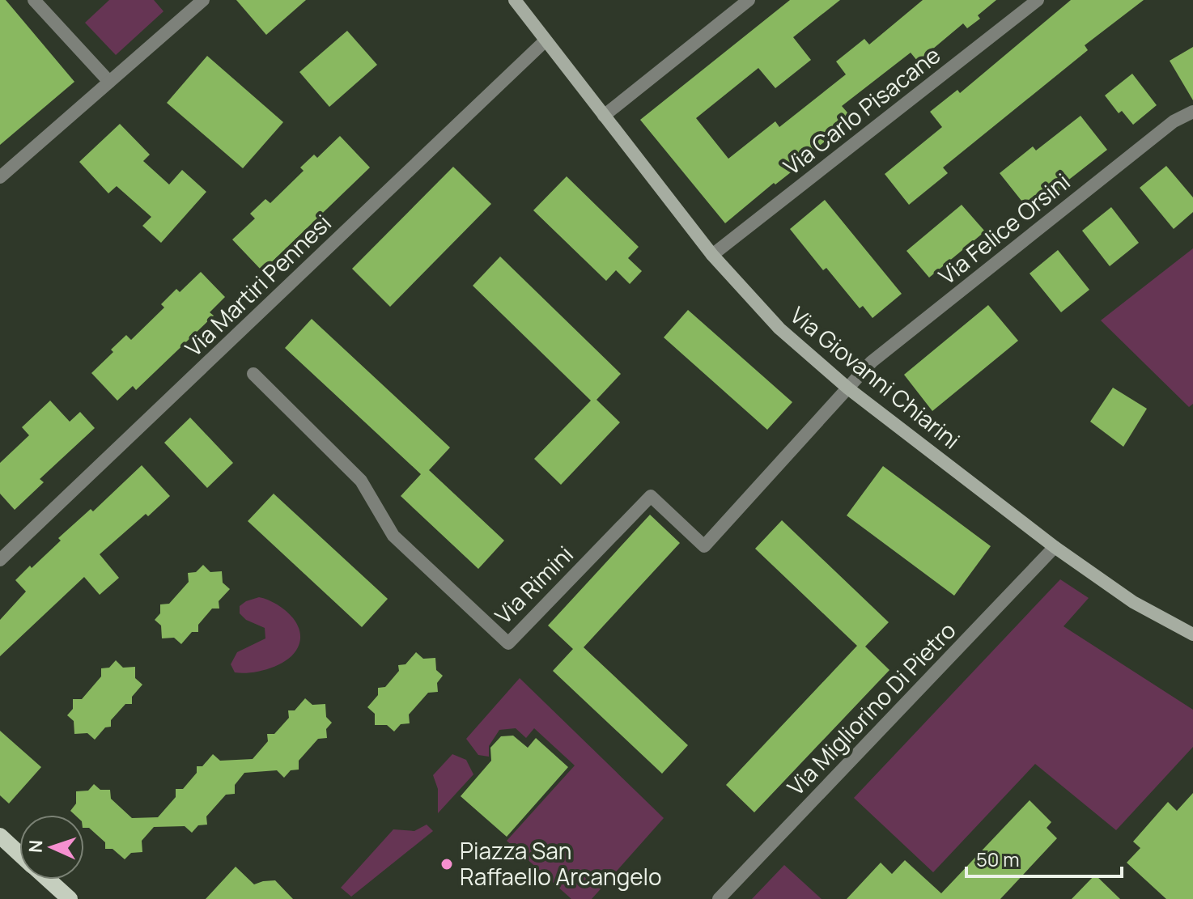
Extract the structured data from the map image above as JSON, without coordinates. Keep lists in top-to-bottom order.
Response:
{
  "streets": {
    "main road": ["Via Giovanni Chiarini"],
    "street": [
      "Via Carlo Pisacane",
      "Via Felice Orsini",
      "Via Martiri Pennesi",
      "Via Rimini",
      "Via Migliorino Di Pietro"
    ]
  },
  "crossings": [
    ["Via Carlo Pisacane", "Via Giovanni Chiarini"],
    ["Via Felice Orsini", "Via Giovanni Chiarini"],
    ["Via Felice Orsini", "Via Rimini"],
    ["Via Martiri Pennesi", "Via Giovanni Chiarini"],
    ["Via Giovanni Chiarini", "Via Rimini"],
    ["Via Giovanni Chiarini", "Via Migliorino Di Pietro"]
  ],
  "places": ["Piazza San Raffaello Arcangelo"],
  "scale_bar": "50 m",
  "north": "left"
}
